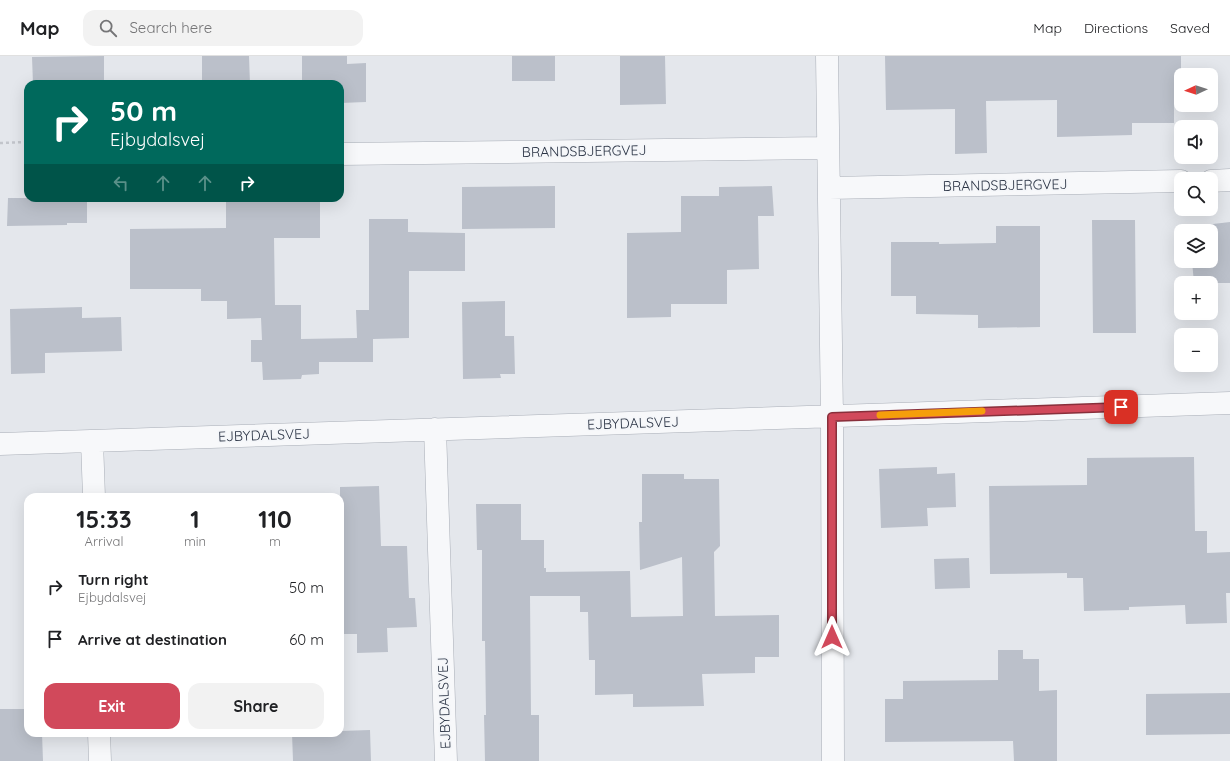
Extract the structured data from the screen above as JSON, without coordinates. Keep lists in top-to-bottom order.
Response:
{
  "streets": {
    "street": ["BRANDSBJERGVEJ", "EJBYDALSVEJ"]
  },
  "north": "left",
  "page": {
    "header": "Map",
    "search": "Search here",
    "nav": ["Map", "Directions", "Saved"],
    "map_buttons": ["+", "−"],
    "turn": ["50 m", "Ejbydalsvej"],
    "eta": [
      "15:33",
      "Arrival",
      "1",
      "min",
      "110",
      "m"
    ],
    "list": [
      {
        "name": "Turn right",
        "note": "Ejbydalsvej",
        "value": "50 m"
      },
      {
        "name": "Arrive at destination",
        "value": "60 m"
      }
    ],
    "buttons": ["Exit", "Share"]
  }
}
